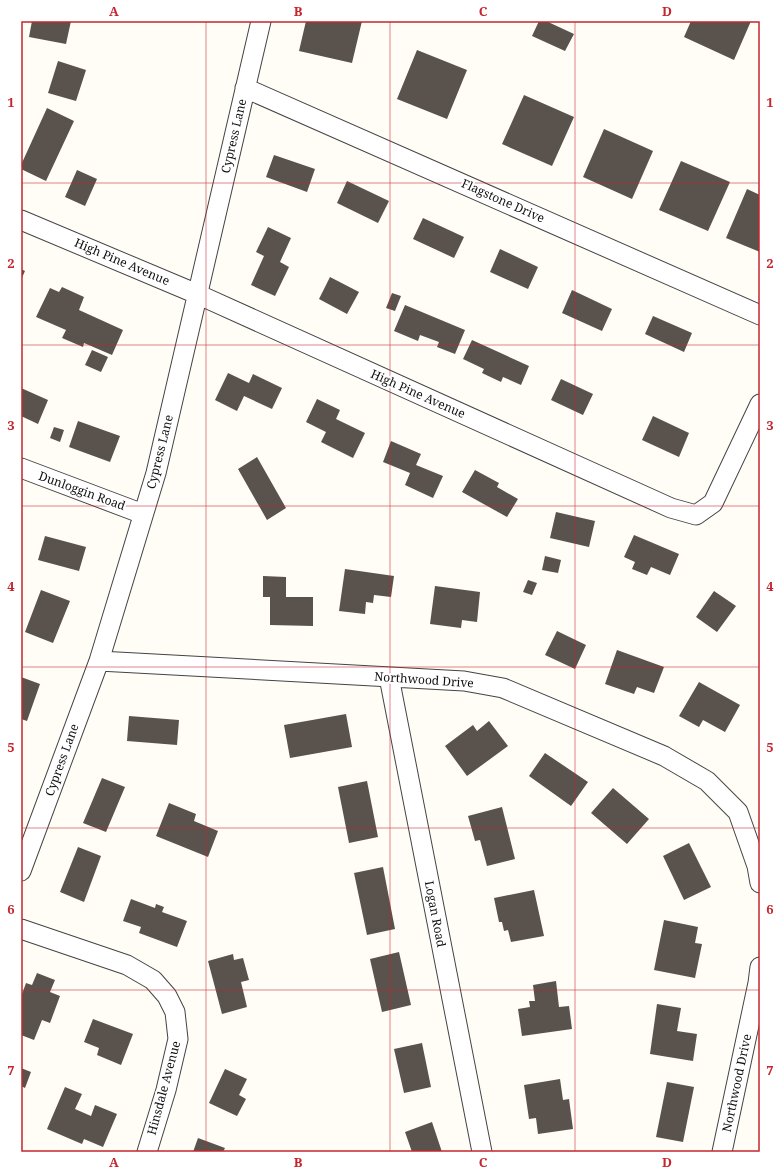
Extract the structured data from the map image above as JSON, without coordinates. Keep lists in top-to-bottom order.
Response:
{
  "streets": {
    "street": [
      "Cypress Lane",
      "Flagstone Drive",
      "High Pine Avenue",
      "Dunloggin Road",
      "Northwood Drive",
      "Logan Road",
      "Hinsdale Avenue"
    ]
  },
  "crossings": [
    ["Cypress Lane", "Flagstone Drive"],
    ["Cypress Lane", "High Pine Avenue"],
    ["Cypress Lane", "Dunloggin Road"],
    ["Cypress Lane", "Northwood Drive"],
    ["Northwood Drive", "Logan Road"]
  ],
  "grid": {
    "columns": [
      "A",
      "B",
      "C",
      "D"
    ],
    "rows": [
      "1",
      "2",
      "3",
      "4",
      "5",
      "6",
      "7"
    ]
  }
}
